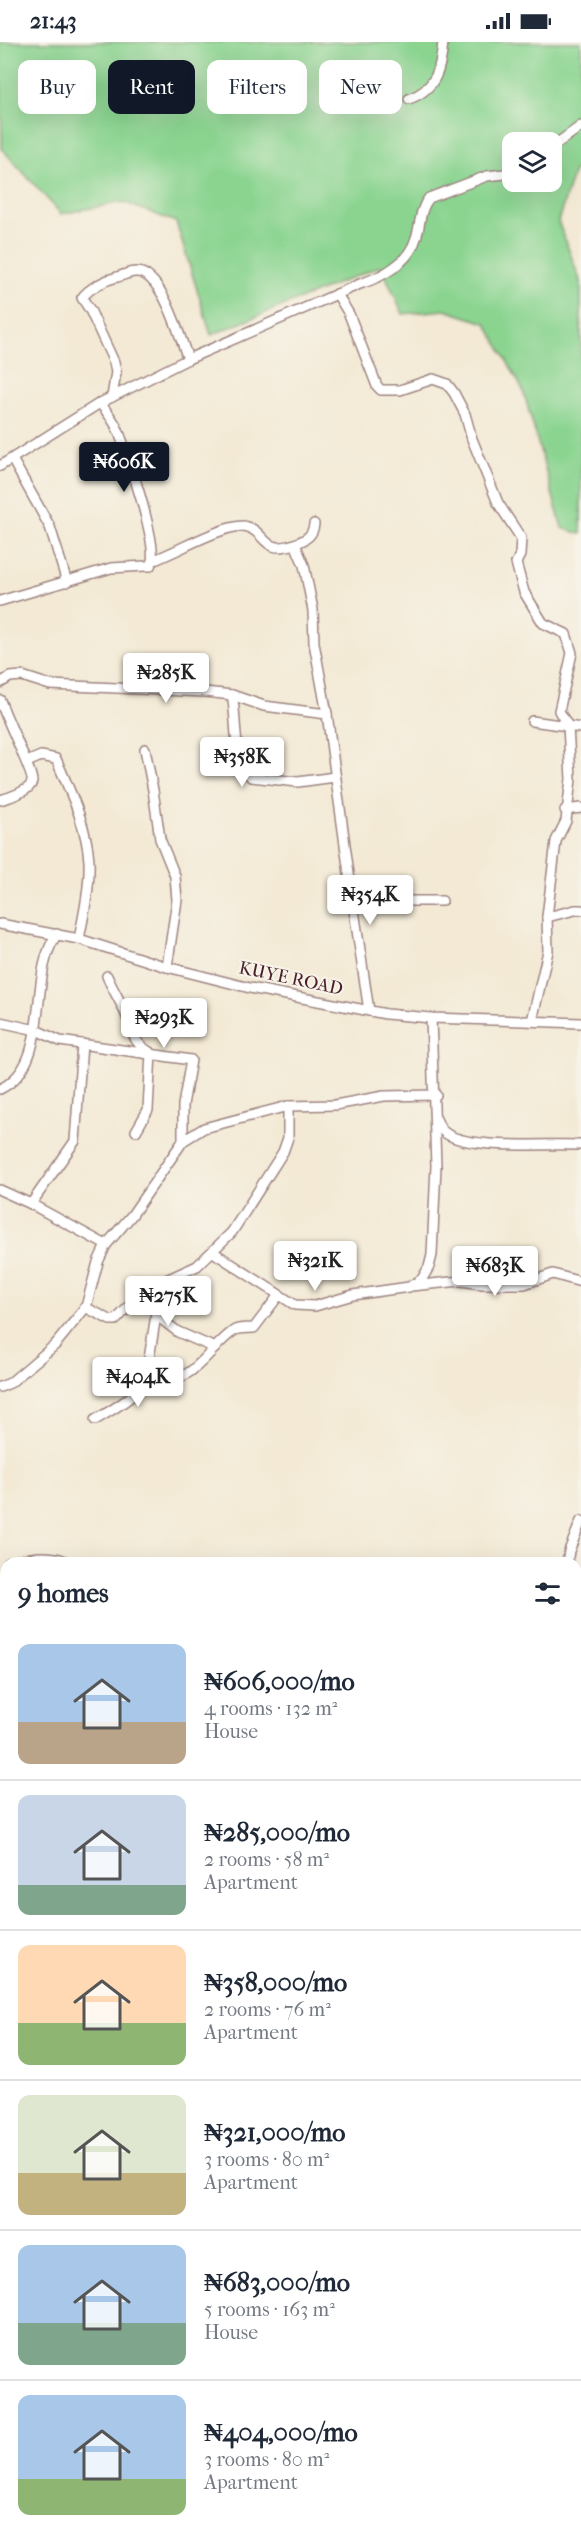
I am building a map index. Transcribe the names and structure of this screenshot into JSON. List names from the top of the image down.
{
  "streets": {
    "street": ["KUYE ROAD"]
  },
  "page": {
    "status": "21:43",
    "chip": [
      "Buy",
      "Rent",
      "Filters",
      "New"
    ],
    "price": [
      "₦606K",
      "₦285K",
      "₦358K",
      "₦354K",
      "₦293K",
      "₦321K",
      "₦683K",
      "₦275K",
      "₦404K"
    ],
    "heading": "9 homes",
    "list": [
      {
        "name": "₦606,000/mo",
        "note": "4 rooms · 132 m² · House"
      },
      {
        "name": "₦285,000/mo",
        "note": "2 rooms · 58 m² · Apartment"
      },
      {
        "name": "₦358,000/mo",
        "note": "2 rooms · 76 m² · Apartment"
      },
      {
        "name": "₦321,000/mo",
        "note": "3 rooms · 80 m² · Apartment"
      },
      {
        "name": "₦683,000/mo",
        "note": "5 rooms · 163 m² · House"
      },
      {
        "name": "₦404,000/mo",
        "note": "3 rooms · 80 m² · Apartment"
      }
    ]
  }
}
